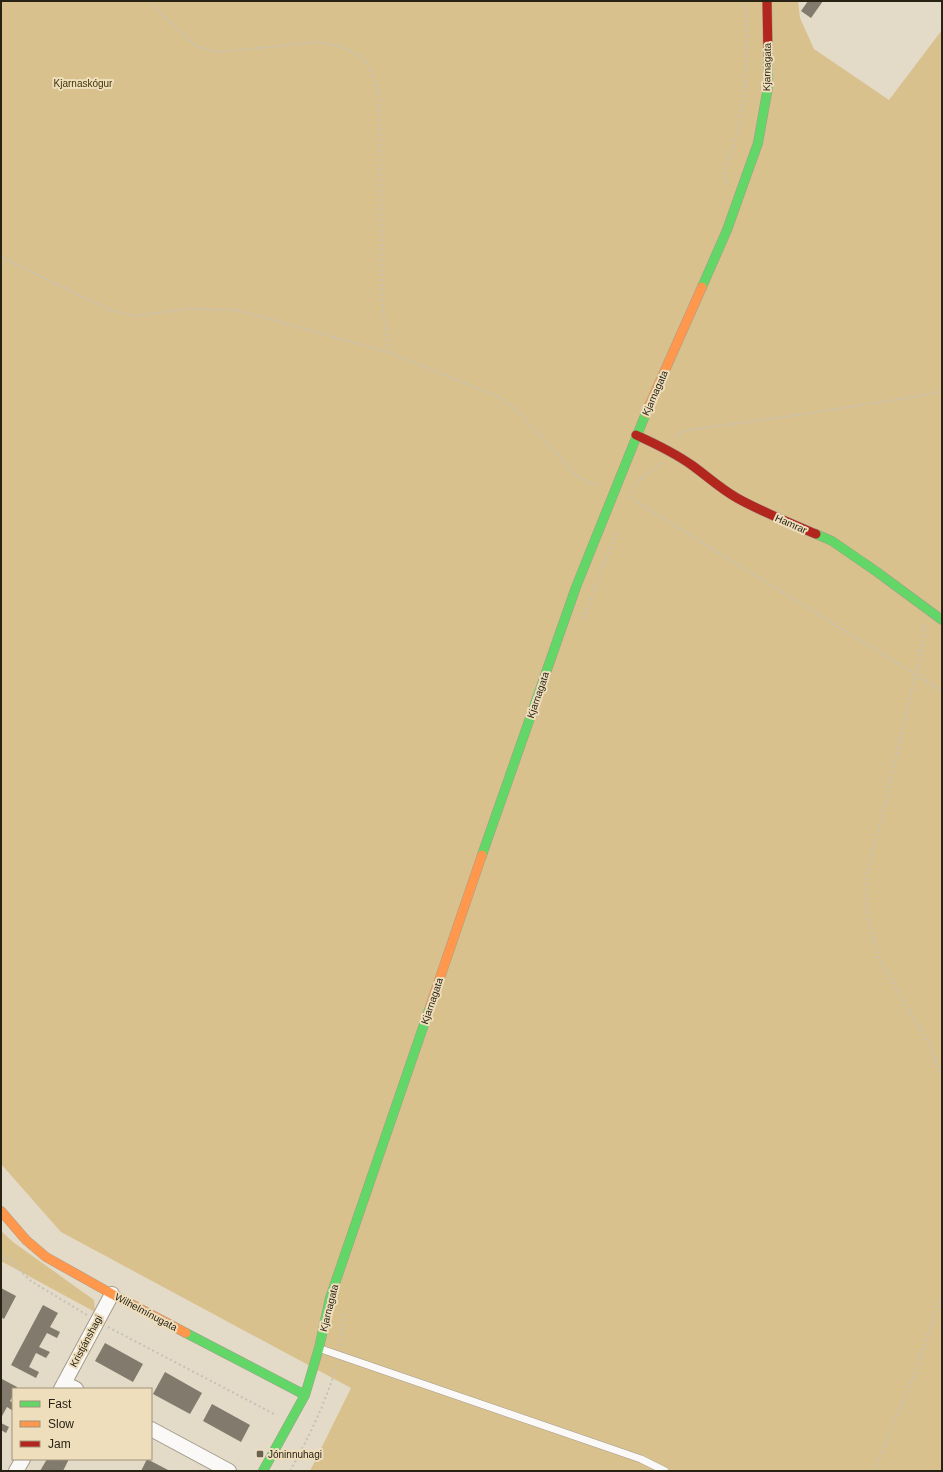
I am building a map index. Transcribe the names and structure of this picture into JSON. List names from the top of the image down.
{
  "streets": {
    "street": [
      "Kjarnagata",
      "Hamrar",
      "Wilhelmínugata",
      "Kristjánshagi"
    ]
  },
  "crossings": [
    ["Kjarnagata", "Hamrar"],
    ["Kjarnagata", "Wilhelmínugata"],
    ["Wilhelmínugata", "Kristjánshagi"]
  ],
  "parks": ["Kjarnaskógur"],
  "places": {
    "transit": ["Jóninnuhagi"]
  },
  "legend": ["Fast", "Slow", "Jam"]
}
